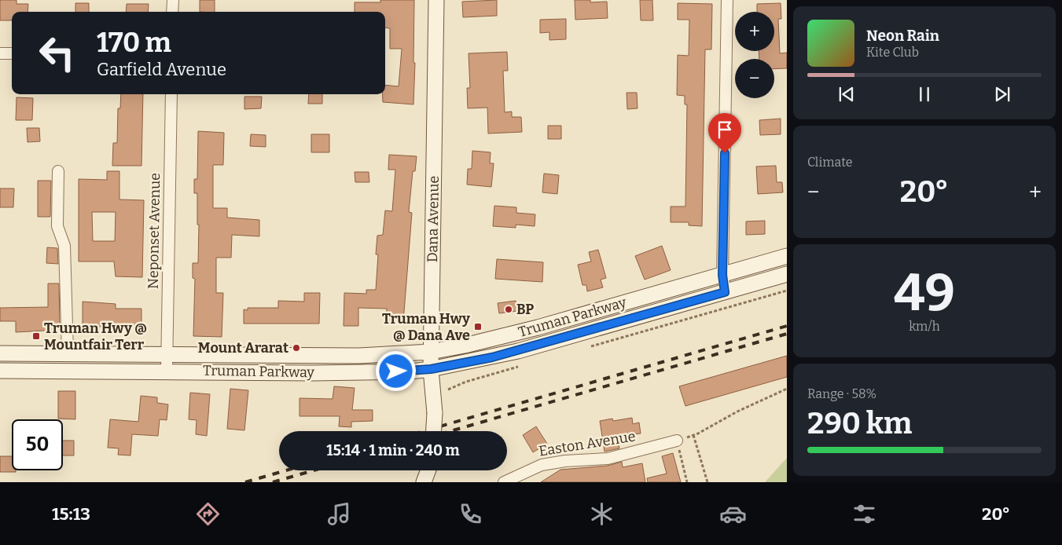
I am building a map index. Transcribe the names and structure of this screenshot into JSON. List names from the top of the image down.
{
  "streets": {
    "main road": ["Dana Avenue", "Truman Parkway"],
    "street": ["Neponset Avenue", "Easton Avenue"]
  },
  "crossings": [
    ["Dana Avenue", "Truman Parkway"],
    ["Neponset Avenue", "Truman Parkway"]
  ],
  "places": {
    "other": ["BP", "Mount Ararat"],
    "transit": ["Truman Hwy @ Dana Ave", "Truman Hwy @ Mountfair Terr"]
  },
  "page": {
    "map_buttons": ["+", "−"],
    "turn": ["170 m", "Garfield Avenue"],
    "song": ["Neon Rain", "Kite Club"],
    "tile": [
      "Climate",
      ["49", "km/h"],
      ["Range · 58%", "290 km"]
    ],
    "heat": ["−", "20°", "+"],
    "limit": "50",
    "trip": "15:14 · 1 min · 240 m",
    "tabs": ["15:13", "20°"]
  }
}
